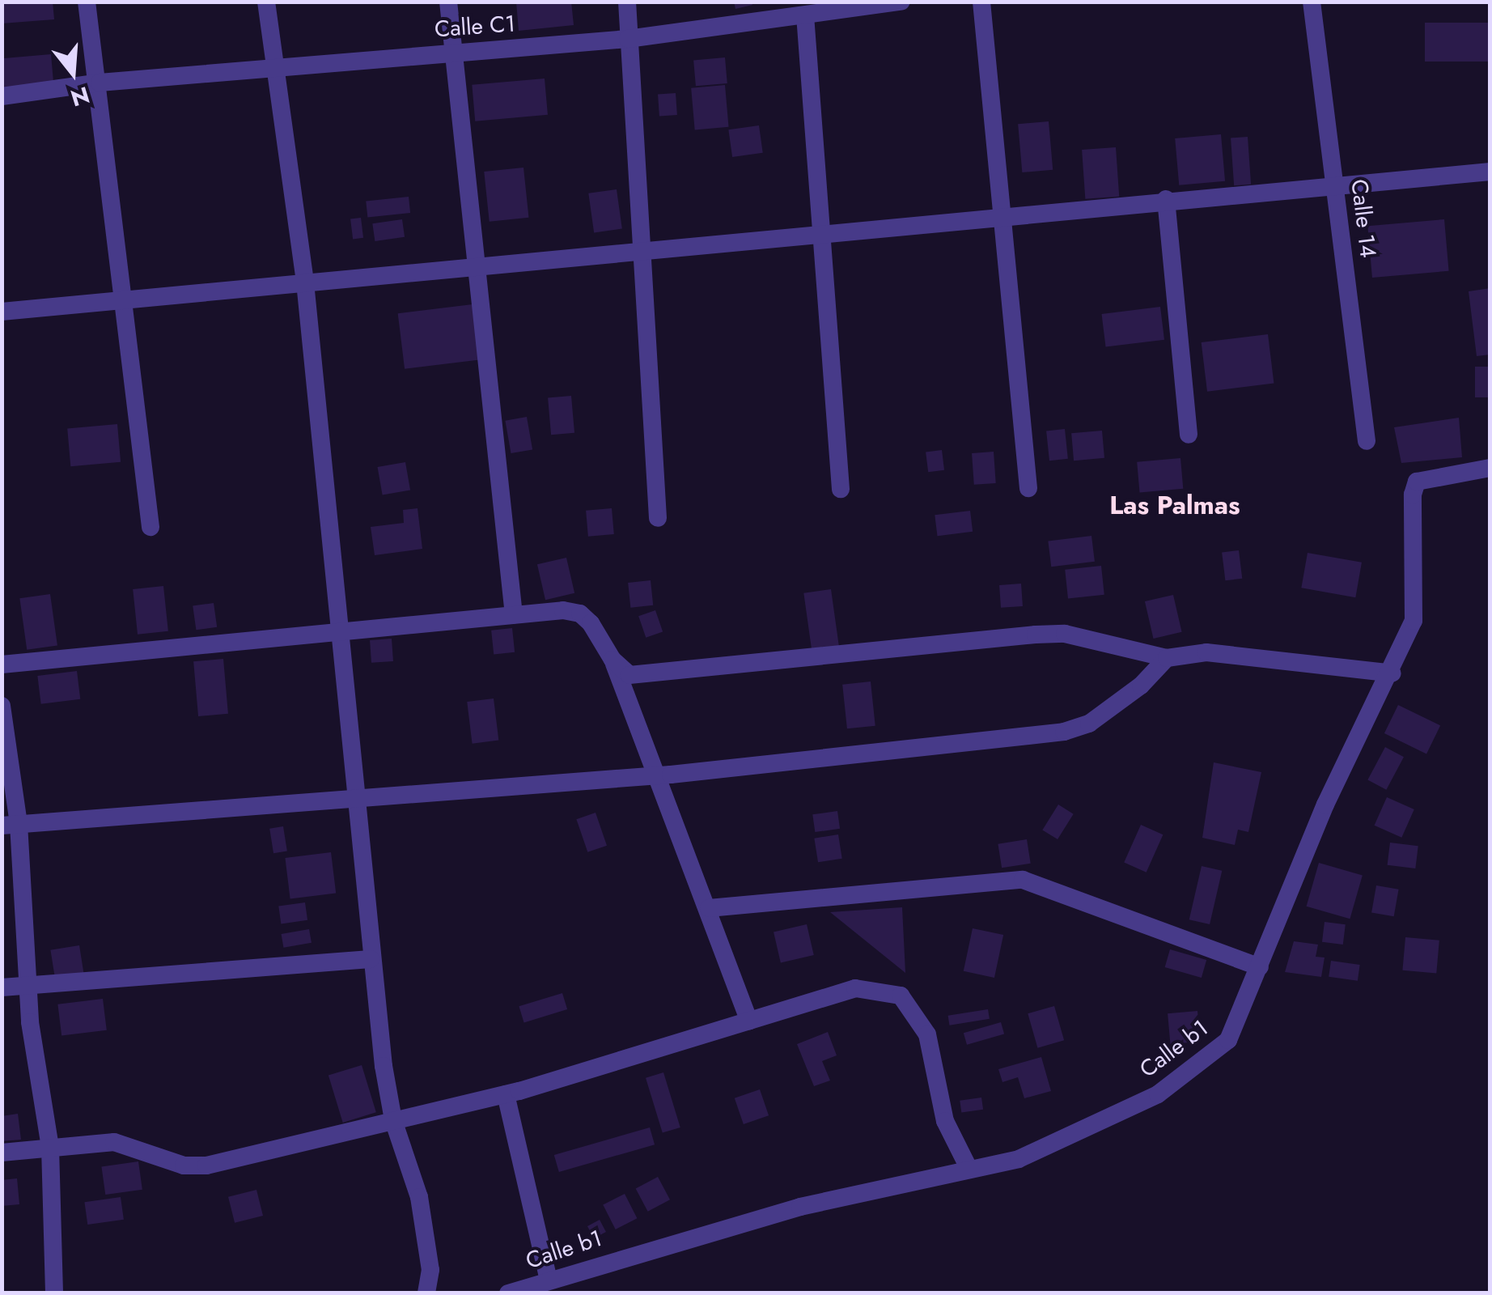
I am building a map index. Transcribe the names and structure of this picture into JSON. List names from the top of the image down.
{
  "streets": {
    "street": ["Calle C1", "Calle 14", "Calle b1"]
  },
  "districts": ["Las Palmas"],
  "north": "bottom"
}
